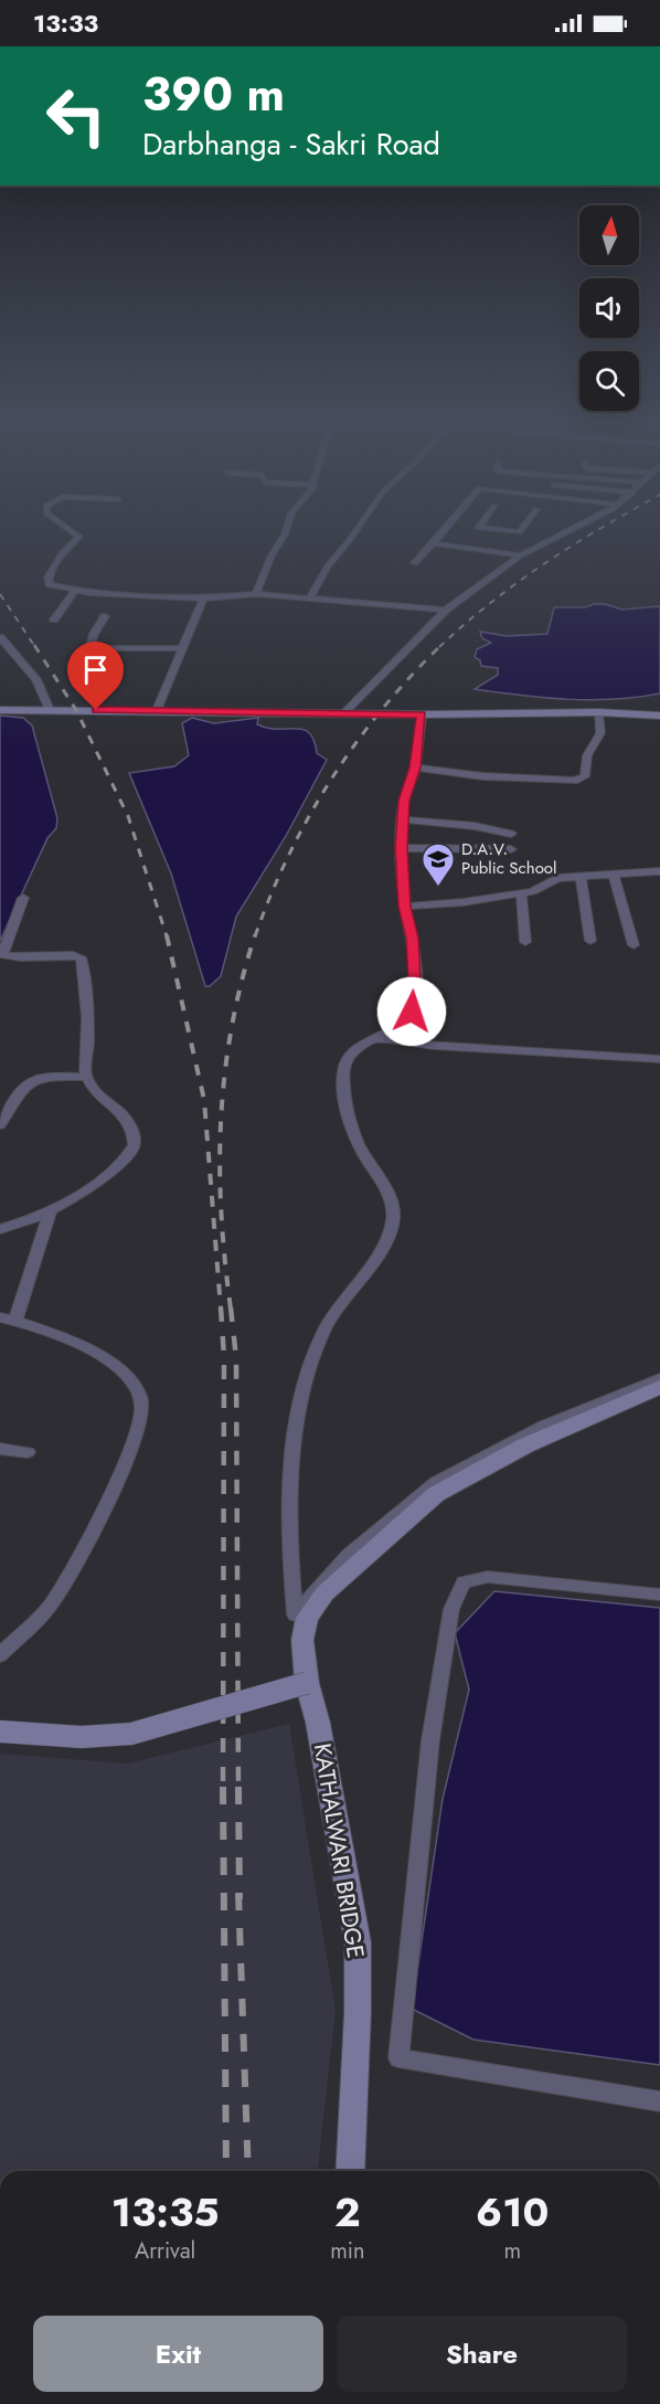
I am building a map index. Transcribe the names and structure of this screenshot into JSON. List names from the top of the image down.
{
  "streets": {
    "main road": ["KATHALWARI BRIDGE"]
  },
  "places": {
    "school or university": ["D.A.V. Public School"]
  },
  "north": "top",
  "page": {
    "status": "13:33",
    "turn": ["390 m", "Darbhanga - Sakri Road"],
    "eta": [
      "13:35",
      "Arrival",
      "2",
      "min",
      "610",
      "m"
    ],
    "buttons": ["Exit", "Share"]
  }
}
